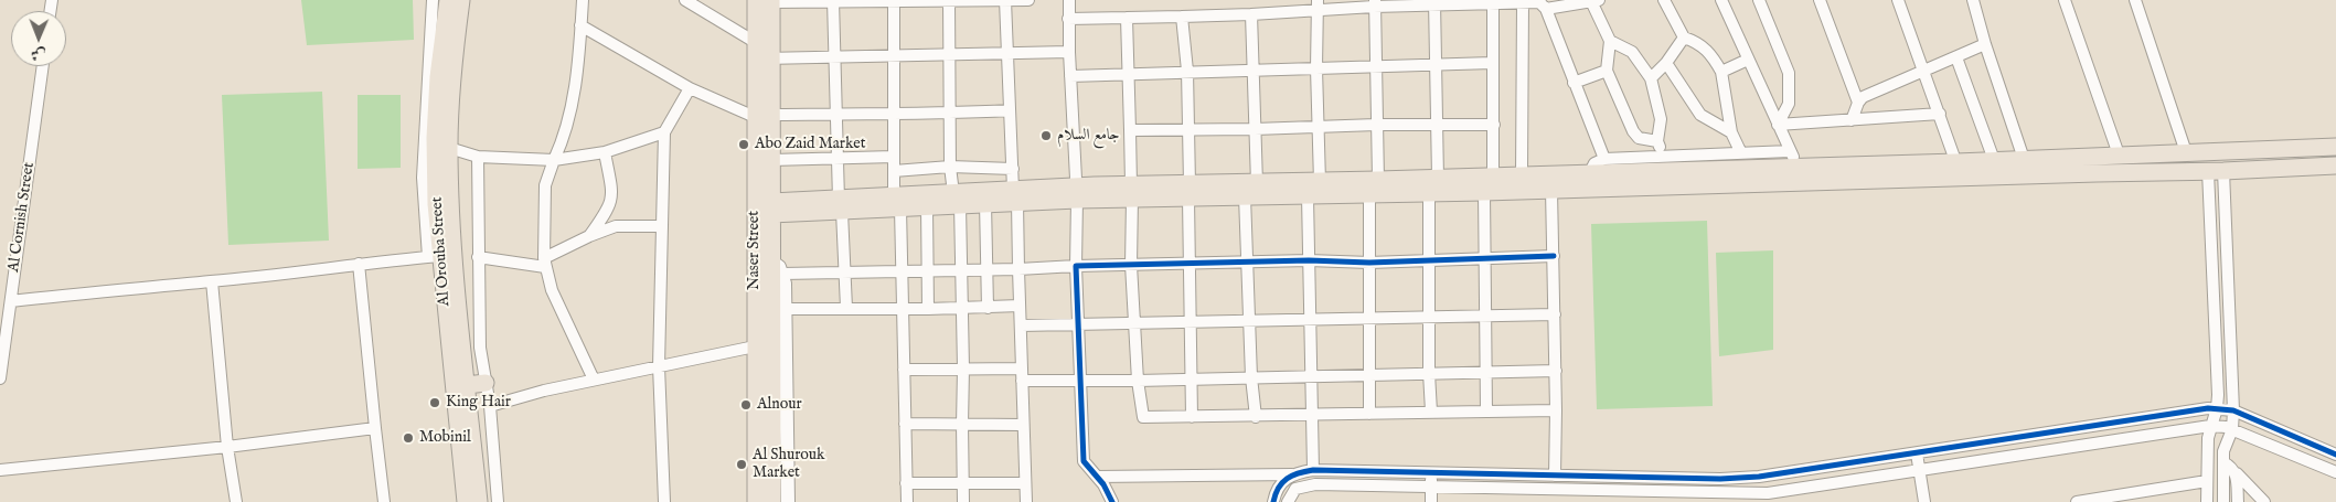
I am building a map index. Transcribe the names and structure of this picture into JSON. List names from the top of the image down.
{
  "streets": {
    "main road": ["Naser Street", "Al Orouba Street"],
    "street": ["Al Cornish Street"]
  },
  "places": [
    "جامع السلام",
    "Abo Zaid Market",
    "King Hair",
    "Alnour",
    "Mobinil",
    "Al Shurouk Market"
  ],
  "north": "bottom"
}
